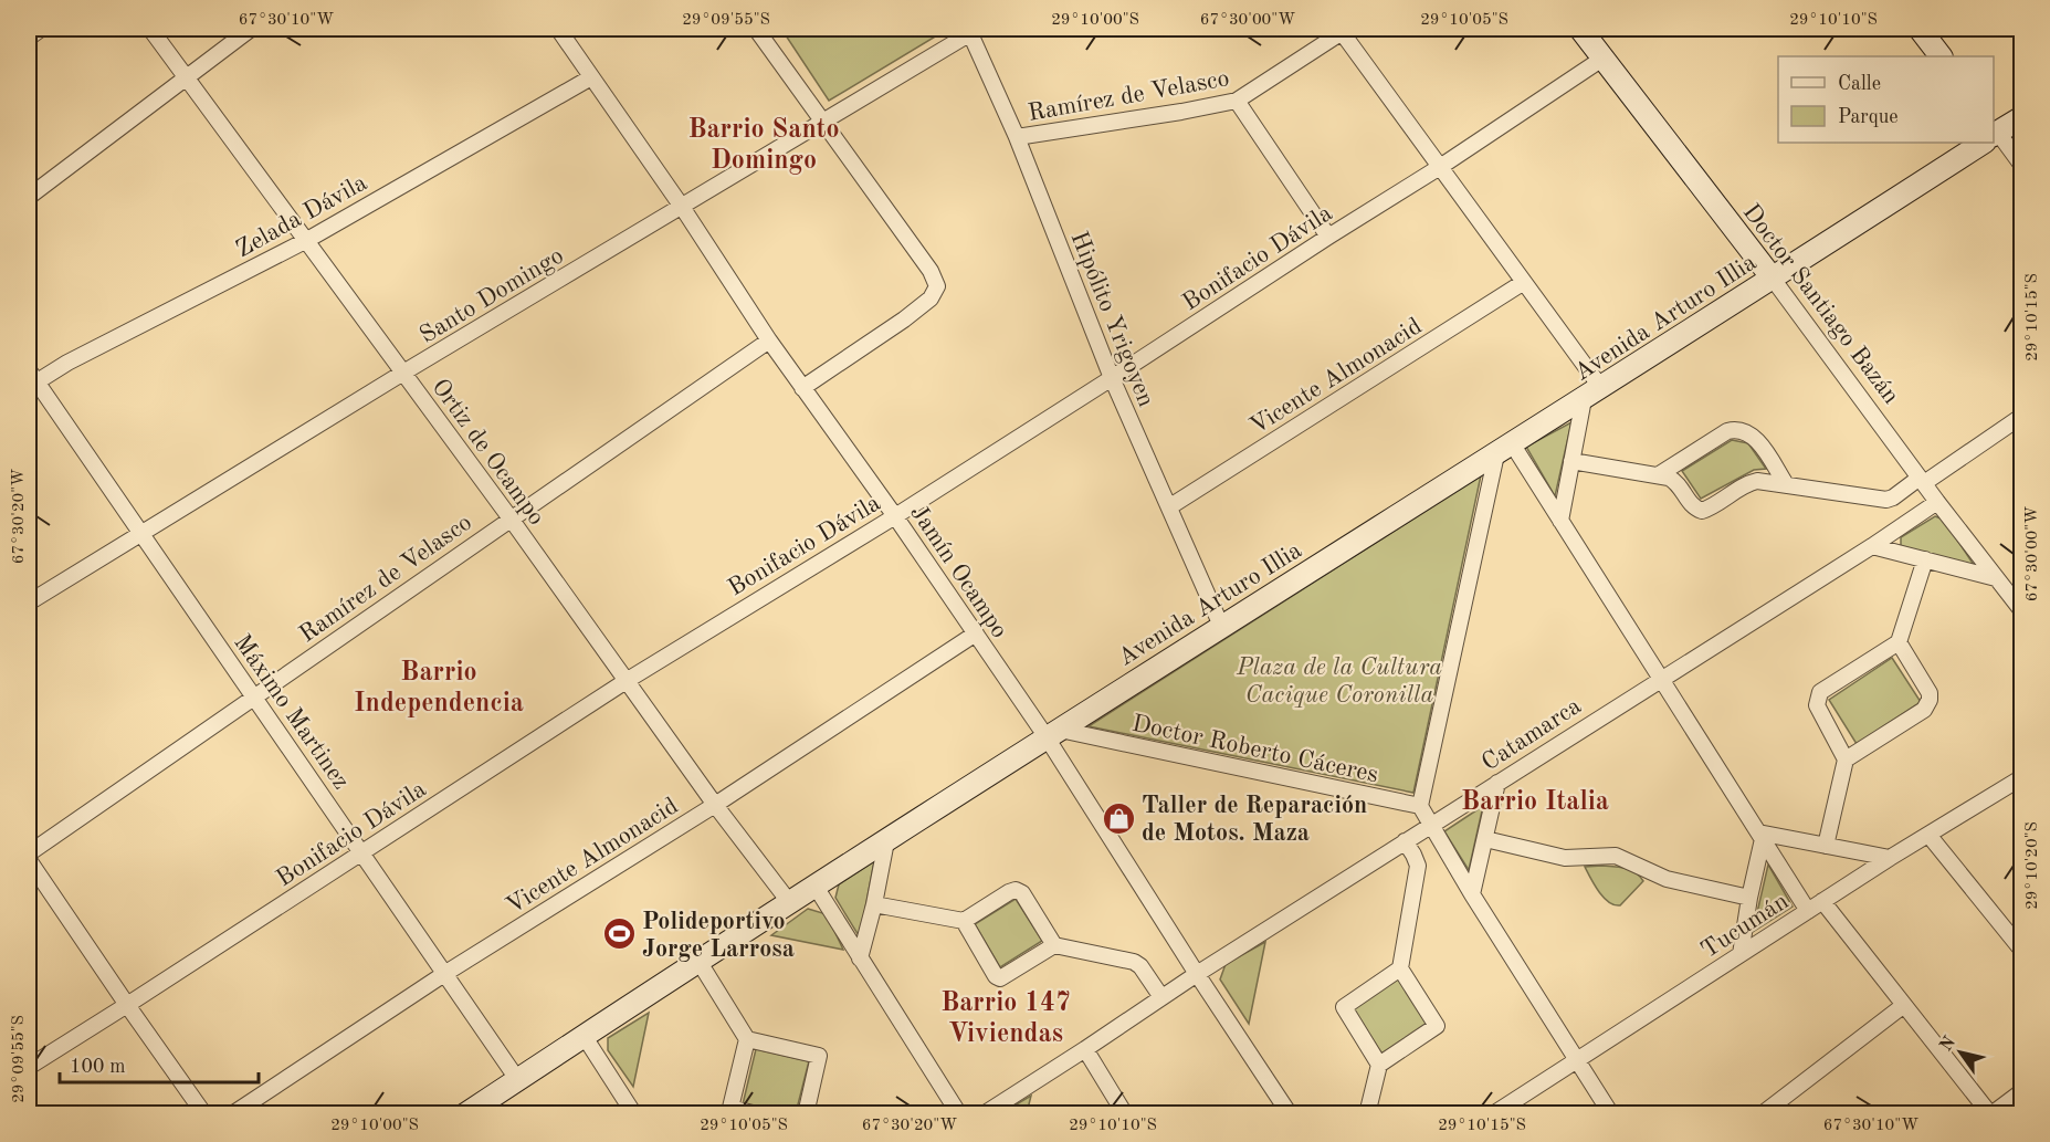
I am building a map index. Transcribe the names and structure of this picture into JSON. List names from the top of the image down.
{
  "streets": {
    "main road": ["Doctor Santiago Bazán", "Avenida Arturo Illia"],
    "street": [
      "Ramírez de Velasco",
      "Zelada Dávila",
      "Bonifacio Dávila",
      "Santo Domingo",
      "Hipólito Yrigoyen",
      "Vicente Almonacid",
      "Ortiz de Ocampo",
      "Jamín Ocampo",
      "Máximo Martinez",
      "Catamarca",
      "Doctor Roberto Cáceres",
      "Tucumán"
    ]
  },
  "crossings": [
    ["Ramírez de Velasco", "Hipólito Yrigoyen"],
    ["Ramírez de Velasco", "Ortiz de Ocampo"],
    ["Ramírez de Velasco", "Jamín Ocampo"],
    ["Ramírez de Velasco", "Máximo Martinez"],
    ["Zelada Dávila", "Ortiz de Ocampo"],
    ["Zelada Dávila", "Jamín Ocampo"],
    ["Zelada Dávila", "Máximo Martinez"],
    ["Bonifacio Dávila", "Doctor Santiago Bazán"],
    ["Bonifacio Dávila", "Hipólito Yrigoyen"],
    ["Bonifacio Dávila", "Ortiz de Ocampo"],
    ["Bonifacio Dávila", "Jamín Ocampo"],
    ["Bonifacio Dávila", "Máximo Martinez"],
    ["Santo Domingo", "Hipólito Yrigoyen"],
    ["Santo Domingo", "Ortiz de Ocampo"],
    ["Santo Domingo", "Jamín Ocampo"],
    ["Santo Domingo", "Máximo Martinez"],
    ["Doctor Santiago Bazán", "Avenida Arturo Illia"],
    ["Doctor Santiago Bazán", "Catamarca"],
    ["Avenida Arturo Illia", "Hipólito Yrigoyen"],
    ["Avenida Arturo Illia", "Ortiz de Ocampo"],
    ["Avenida Arturo Illia", "Jamín Ocampo"],
    ["Avenida Arturo Illia", "Máximo Martinez"],
    ["Avenida Arturo Illia", "Doctor Roberto Cáceres"],
    ["Hipólito Yrigoyen", "Vicente Almonacid"],
    ["Vicente Almonacid", "Ortiz de Ocampo"],
    ["Vicente Almonacid", "Jamín Ocampo"],
    ["Vicente Almonacid", "Máximo Martinez"],
    ["Jamín Ocampo", "Catamarca"],
    ["Jamín Ocampo", "Doctor Roberto Cáceres"]
  ],
  "districts": [
    "Barrio Santo Domingo",
    "Barrio Independencia",
    "Barrio Italia",
    "Barrio 147 Viviendas"
  ],
  "parks": ["Plaza de la Cultura Cacique Coronilla"],
  "places": {
    "shop": ["Taller de Reparación de Motos. Maza"],
    "sports": ["Polideportivo Jorge Larrosa"]
  },
  "legend": ["Calle", "Parque"],
  "scale_bar": "100 m",
  "north": "top left",
  "coordinates": [
    "67°30'10\"W",
    "29°09'55\"S",
    "29°10'00\"S",
    "67°30'00\"W",
    "29°10'05\"S",
    "29°10'10\"S",
    "29°10'15\"S",
    "67°30'20\"W",
    "29°10'20\"S"
  ]
}
